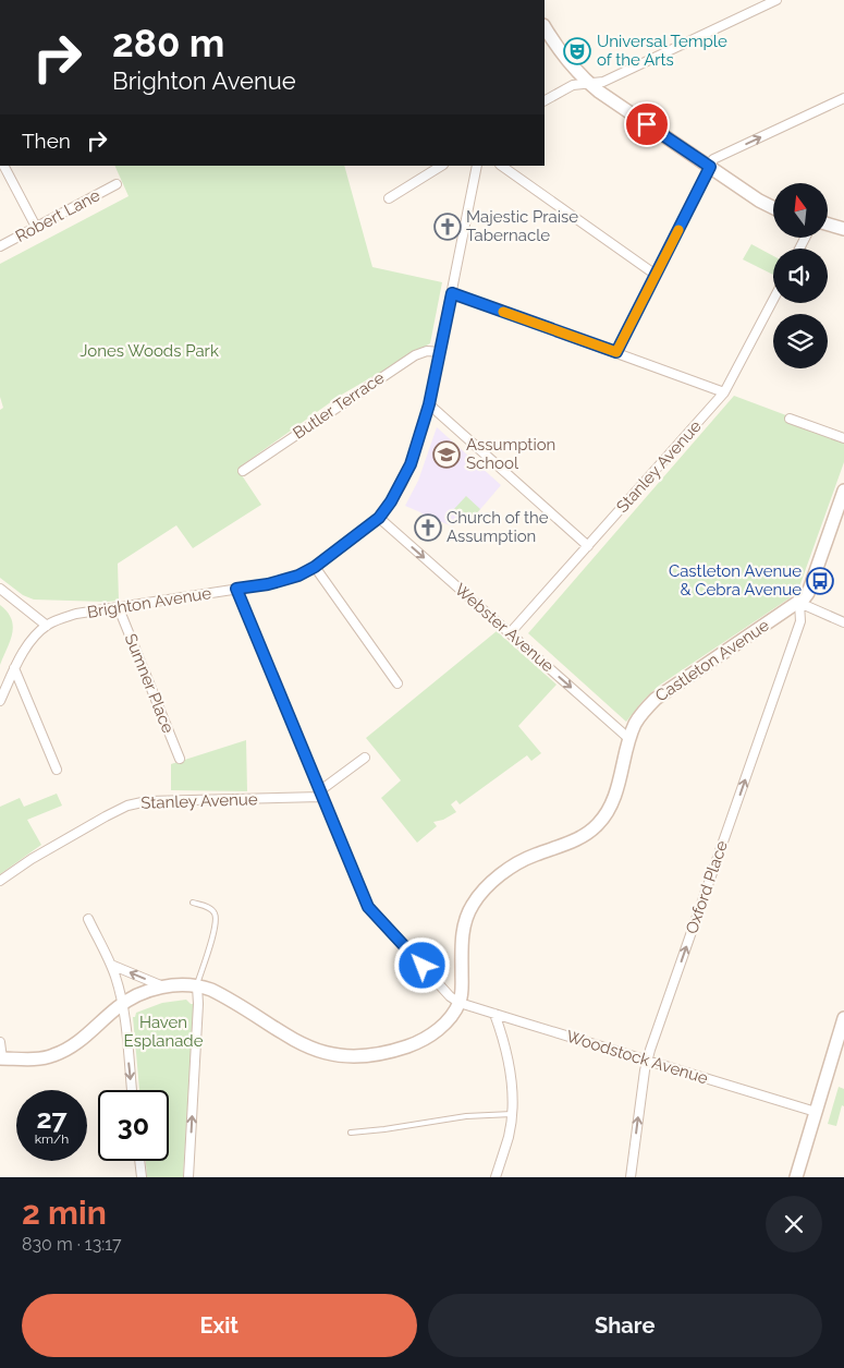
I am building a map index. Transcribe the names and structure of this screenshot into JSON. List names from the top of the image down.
{
  "streets": {
    "street": [
      "Robert Lane",
      "Butler Terrace",
      "Stanley Avenue",
      "Brighton Avenue",
      "Webster Avenue",
      "Castleton Avenue",
      "Sumner Place",
      "Oxford Place",
      "Woodstock Avenue"
    ]
  },
  "crossings": [
    ["Butler Terrace", "Brighton Avenue"],
    ["Stanley Avenue", "Webster Avenue"],
    ["Brighton Avenue", "Webster Avenue"],
    ["Brighton Avenue", "Sumner Place"],
    ["Webster Avenue", "Castleton Avenue"],
    ["Castleton Avenue", "Oxford Place"],
    ["Castleton Avenue", "Woodstock Avenue"],
    ["Oxford Place", "Woodstock Avenue"]
  ],
  "one_way": ["Webster Avenue", "Oxford Place"],
  "parks": ["Jones Woods Park", "Haven Esplanade"],
  "places": {
    "theatre": ["Universal Temple of the Arts"],
    "church": ["Majestic Praise Tabernacle", "Church of the Assumption"],
    "school or university": ["Assumption School"],
    "bus stop": ["Castleton Avenue & Cebra Avenue"]
  },
  "north": "top",
  "page": {
    "turn": ["280 m", "Brighton Avenue"],
    "then": "Then",
    "speed": "27 km/h",
    "limit": "30",
    "heading": ["2 min", "830 m · 13:17"],
    "buttons": ["Exit", "Share"]
  }
}
